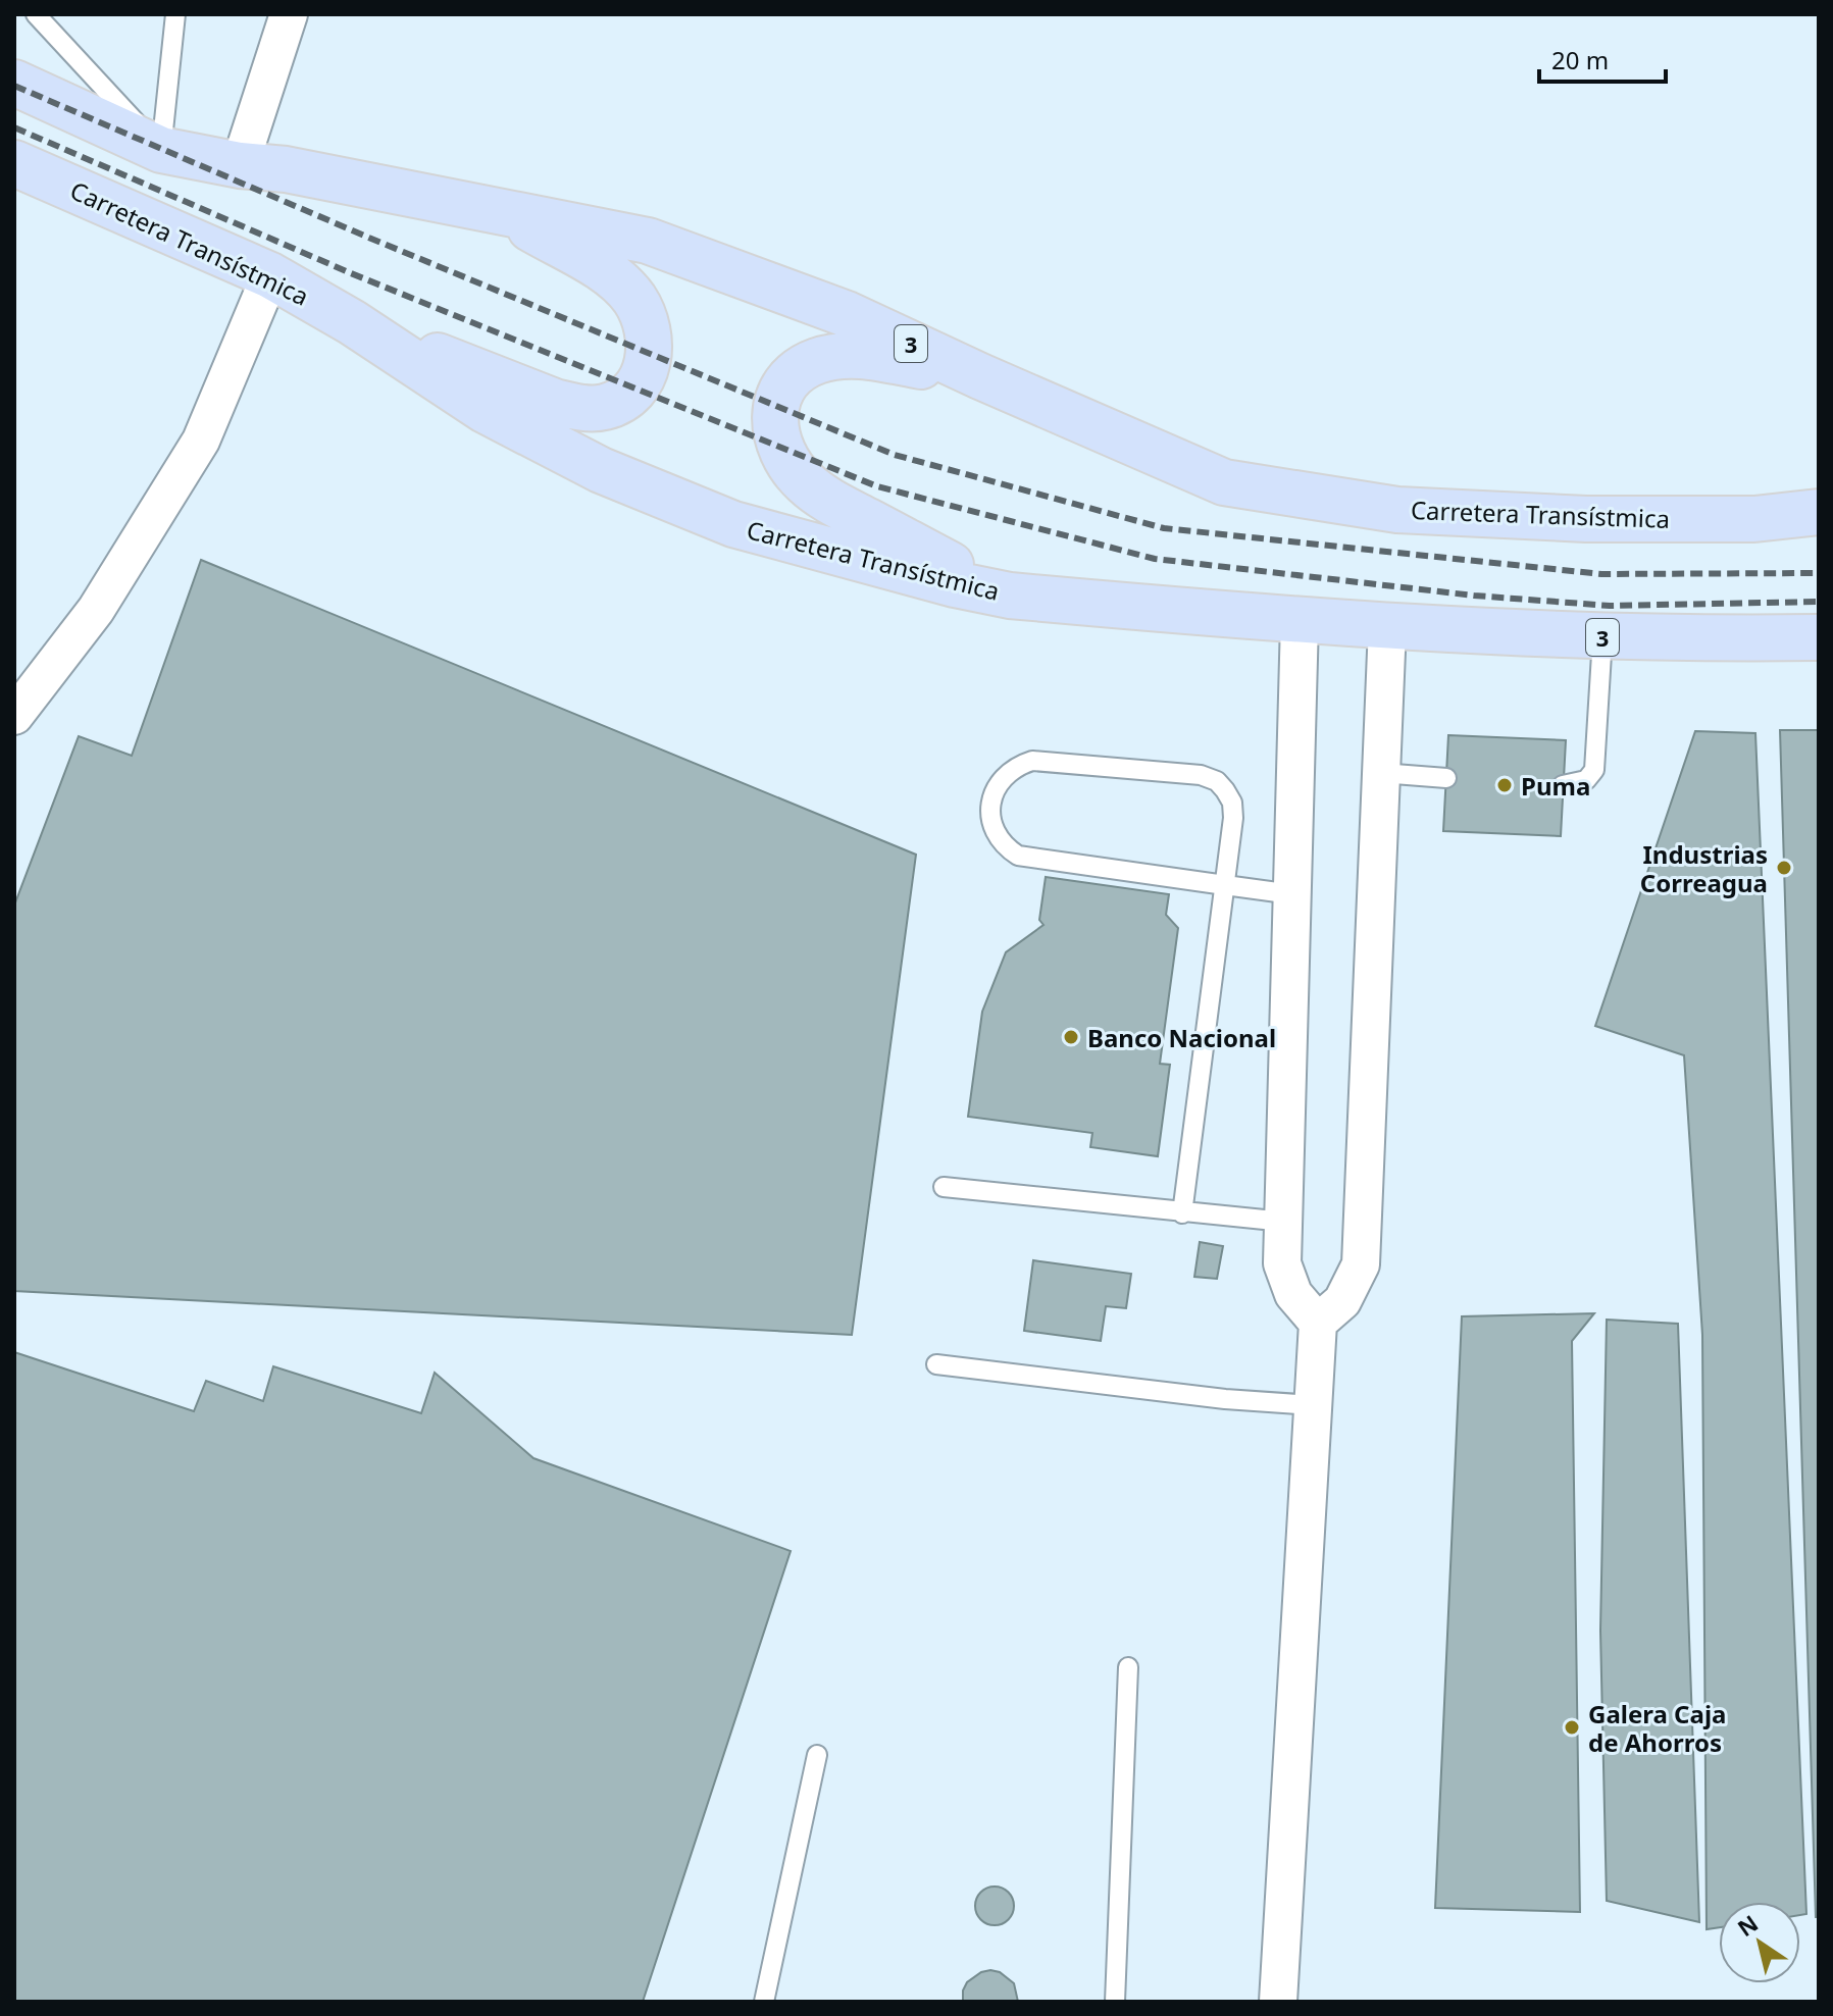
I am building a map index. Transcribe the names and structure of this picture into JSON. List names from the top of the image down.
{
  "streets": {
    "main road": ["Carretera Transístmica", "3"]
  },
  "places": [
    "Puma",
    "Industrias Correagua",
    "Banco Nacional",
    "Galera Caja de Ahorros"
  ],
  "scale_bar": "20 m",
  "north": "top left"
}
